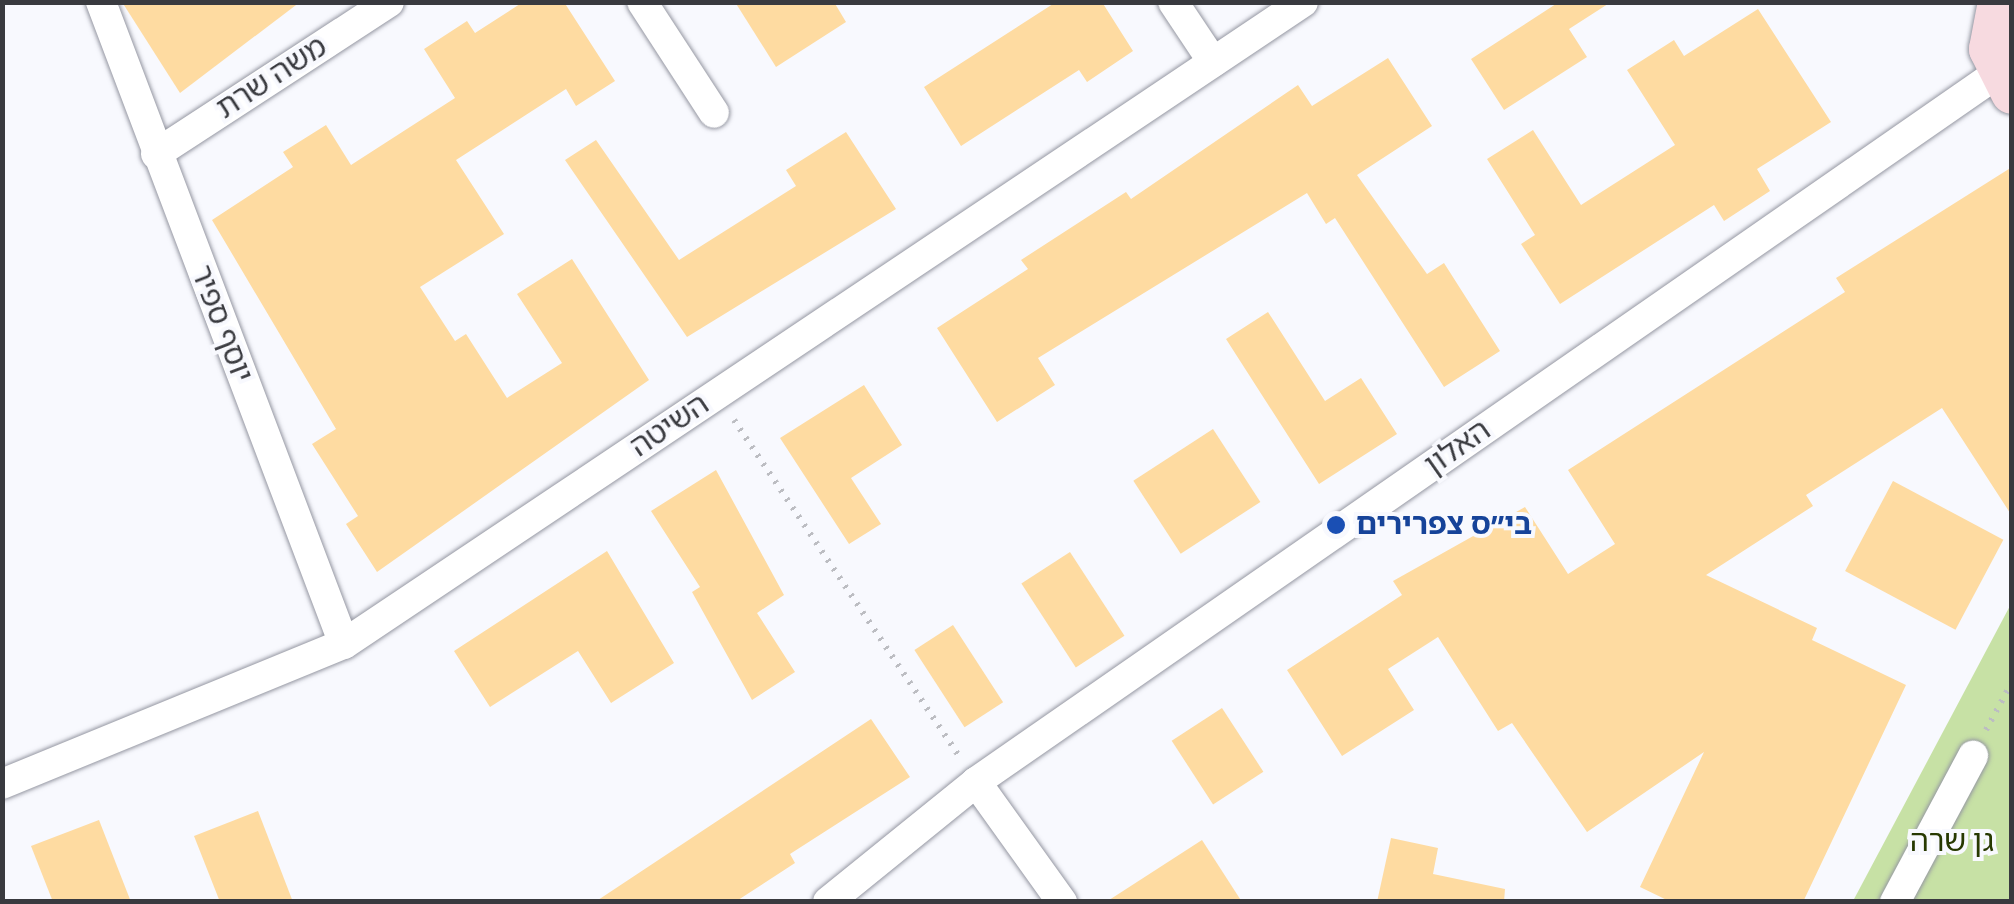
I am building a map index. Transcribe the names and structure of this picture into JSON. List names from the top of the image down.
{
  "streets": {
    "street": [
      "משה שרת",
      "יוסף ספיר",
      "השיטה",
      "האלון"
    ]
  },
  "crossings": [
    ["משה שרת", "יוסף ספיר"],
    ["יוסף ספיר", "השיטה"]
  ],
  "parks": ["גן שרה"],
  "places": ["בי״ס צפרירים"]
}
